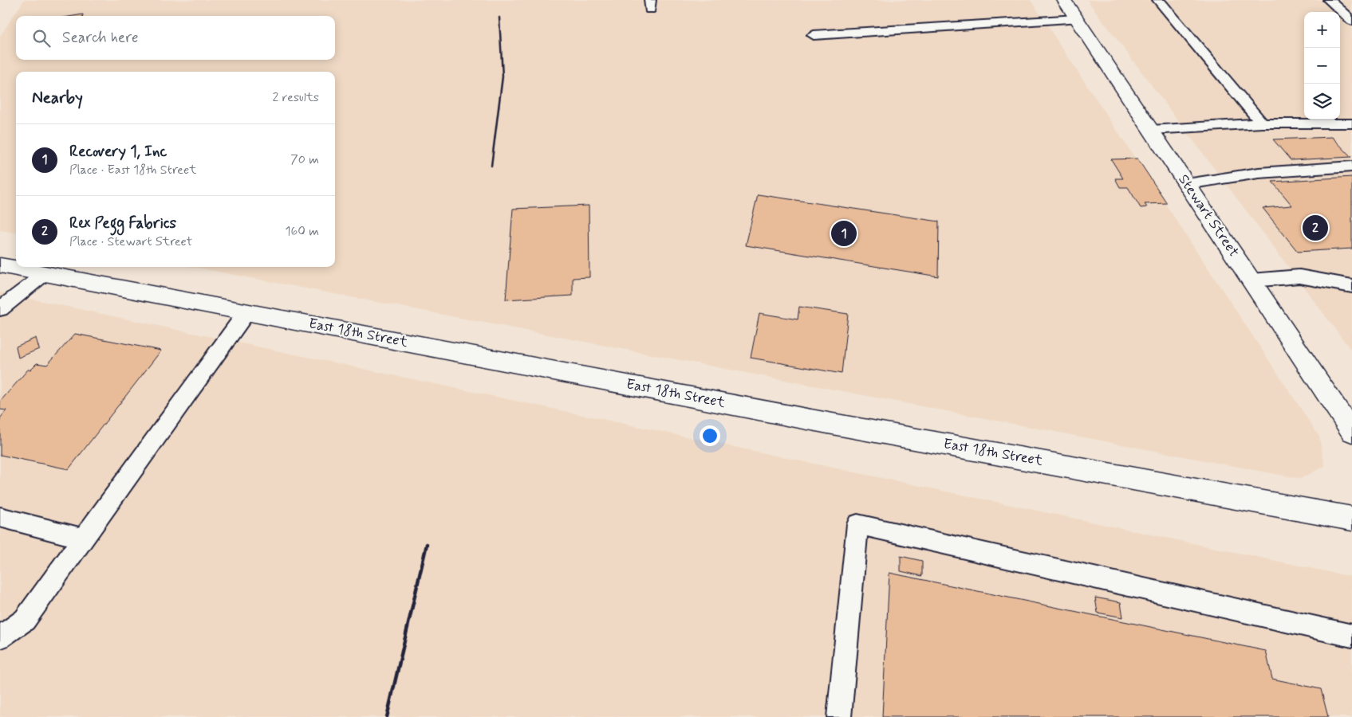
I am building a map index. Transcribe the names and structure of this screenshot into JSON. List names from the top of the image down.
{
  "streets": {
    "street": ["Stewart Street", "East 18th Street"]
  },
  "page": {
    "map_buttons": ["+", "−"],
    "search": "Search here",
    "heading": ["Nearby", "2 results"],
    "list": [
      {
        "mark": "1",
        "name": "Recovery 1, Inc",
        "note": "Place · East 18th Street",
        "value": "70 m"
      },
      {
        "mark": "2",
        "name": "Rex Pegg Fabrics",
        "note": "Place · Stewart Street",
        "value": "160 m"
      }
    ],
    "pins": ["2", "1"]
  }
}
